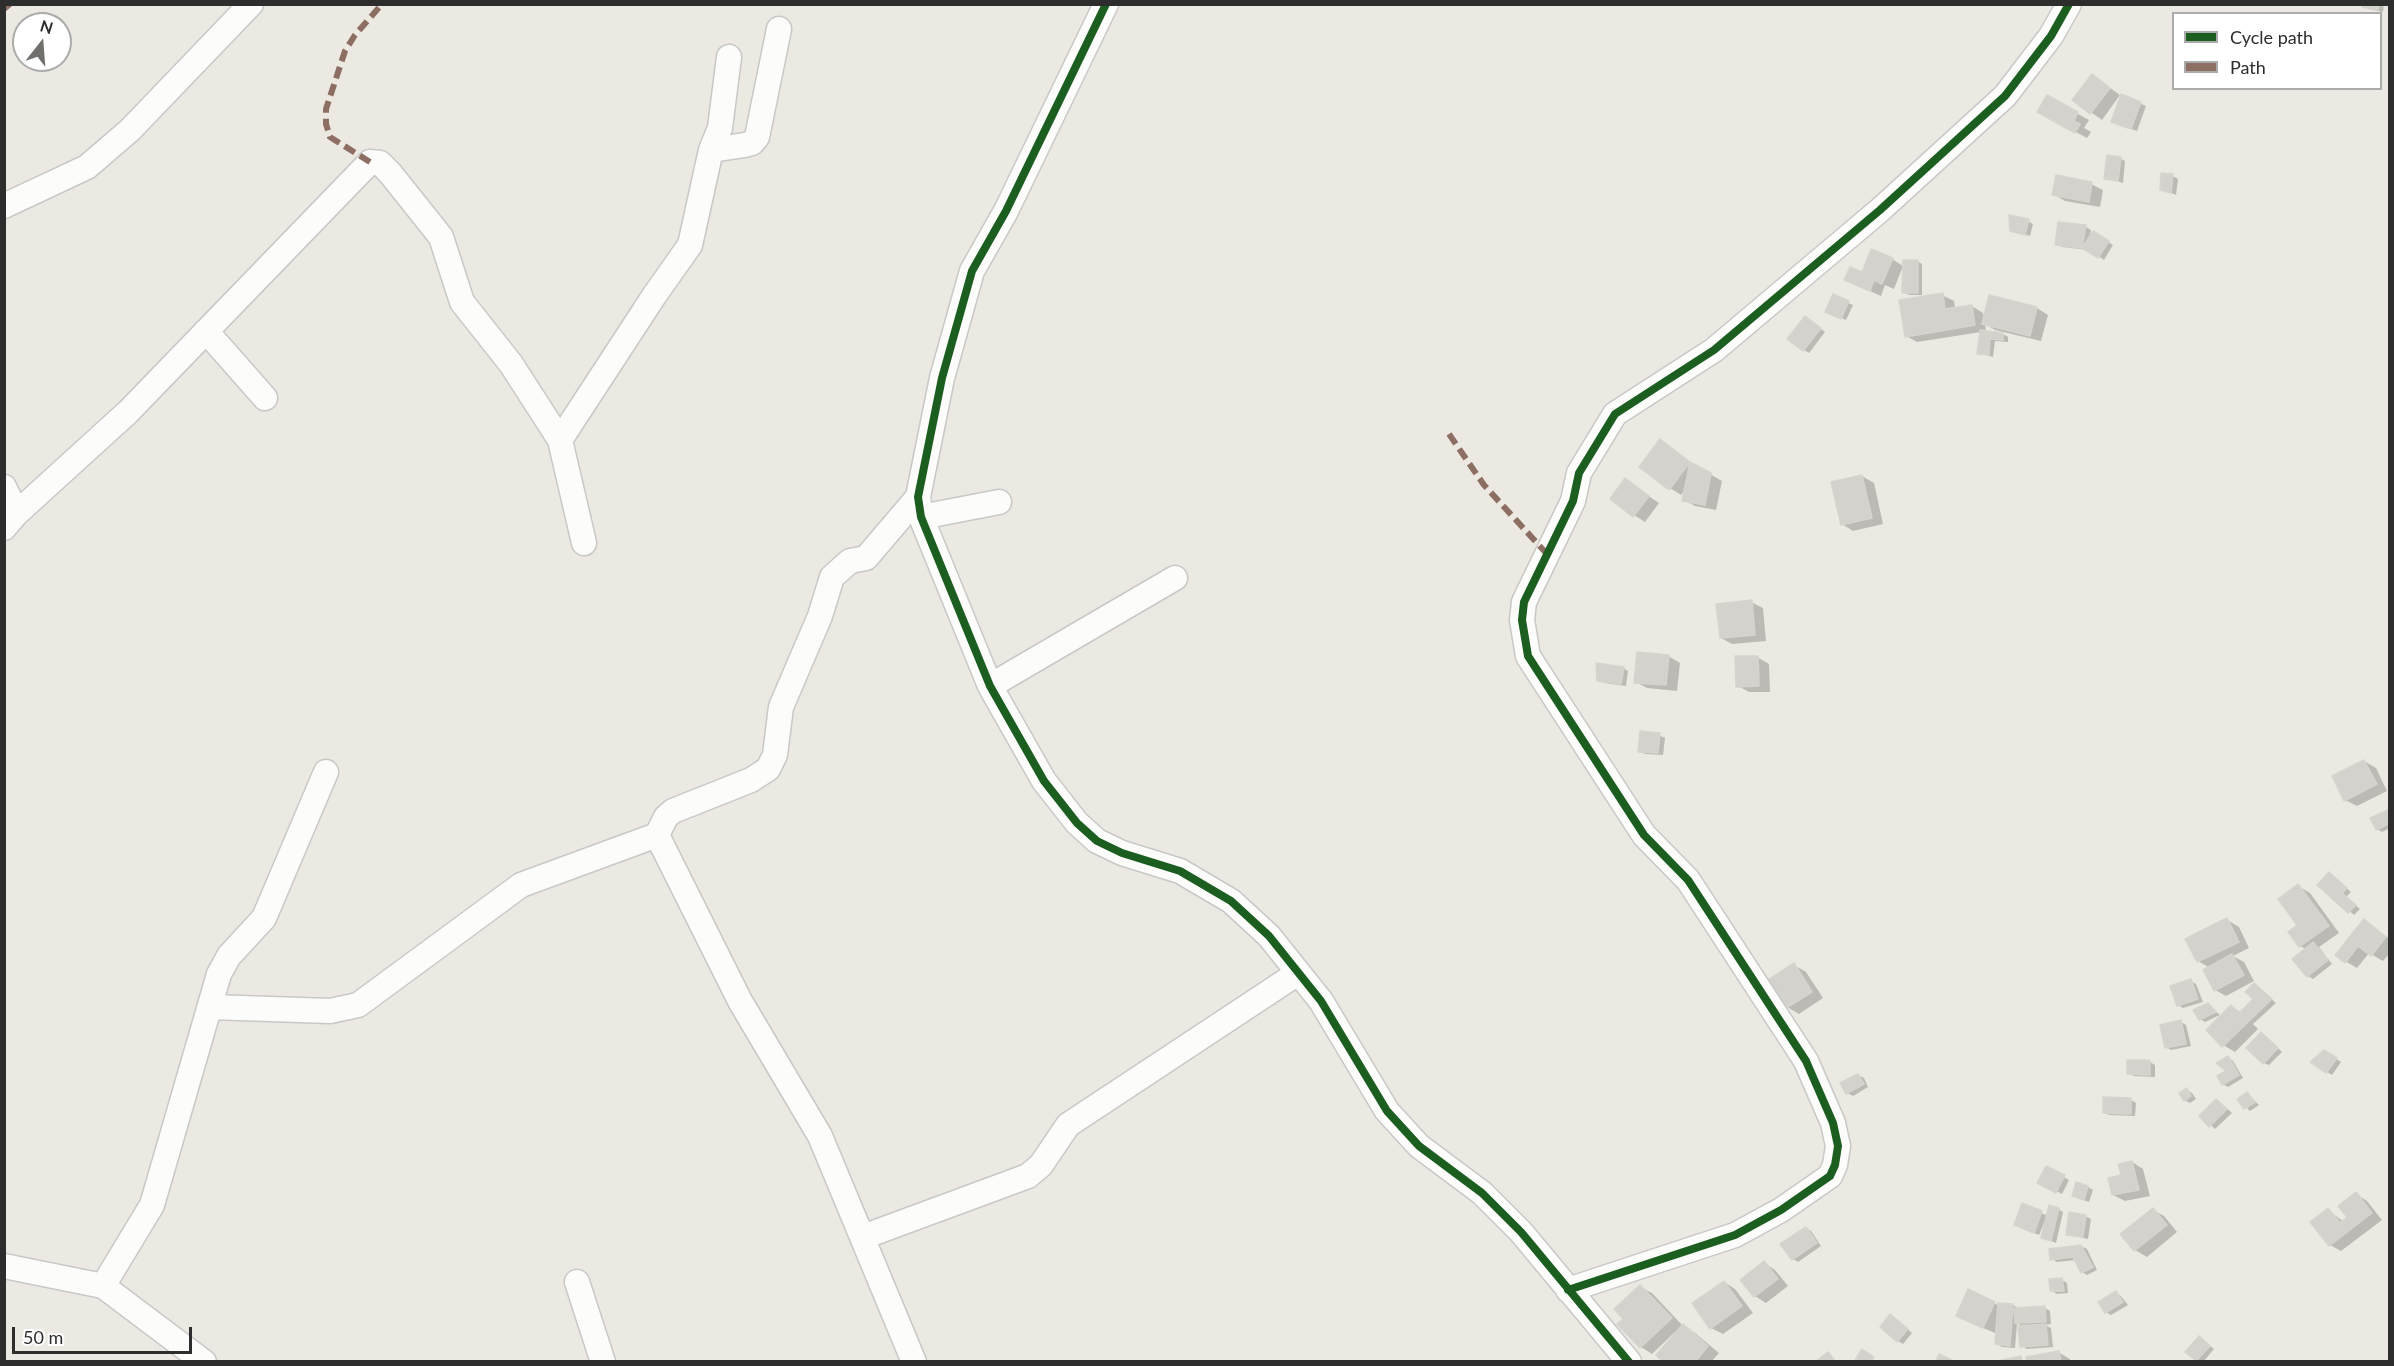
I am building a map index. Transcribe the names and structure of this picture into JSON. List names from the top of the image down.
{
  "legend": ["Cycle path", "Path"],
  "scale_bar": "50 m",
  "north": "top"
}
